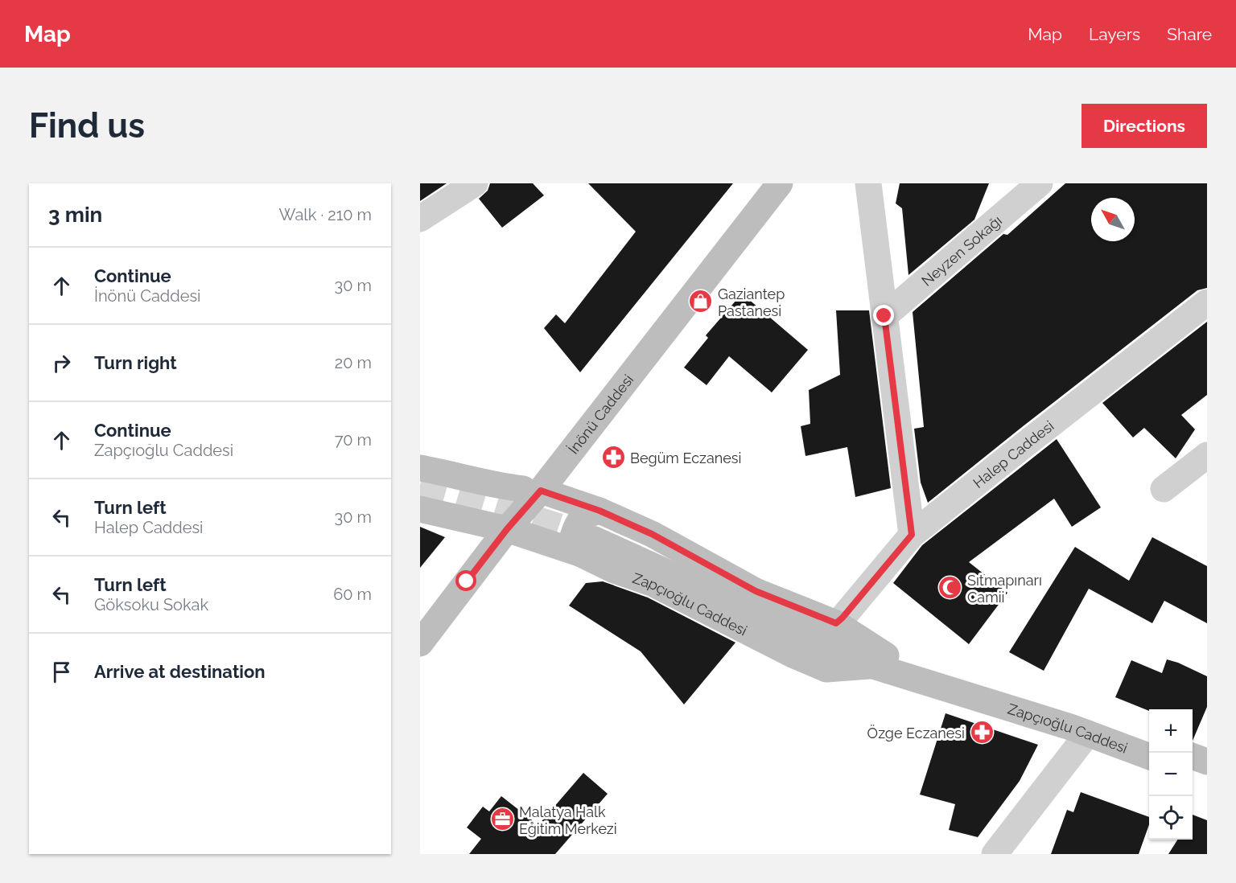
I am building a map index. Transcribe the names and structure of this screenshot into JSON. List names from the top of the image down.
{
  "streets": {
    "main road": ["İnönü Caddesi", "Zapçıoğlu Caddesi"],
    "street": ["Neyzen Sokağı", "Halep Caddesi"]
  },
  "crossings": [
    ["İnönü Caddesi", "Zapçıoğlu Caddesi"],
    ["Halep Caddesi", "Zapçıoğlu Caddesi"]
  ],
  "places": {
    "shop": ["Gaziantep Pastanesi"],
    "pharmacy": ["Begüm Eczanesi", "Özge Eczanesi"],
    "mosque": ["Sıtmapınarı Camii"],
    "office": ["Malatya Halk Eğitim Merkezi"]
  },
  "north": "top left",
  "page": {
    "header": "Map",
    "nav": ["Map", "Layers", "Share"],
    "buttons": "Directions",
    "title": "Find us",
    "heading": ["3 min", "Walk · 210 m"],
    "list": [
      ["Continue", "İnönü Caddesi", "30 m"],
      ["Turn right", "20 m"],
      ["Continue", "Zapçıoğlu Caddesi", "70 m"],
      ["Turn left", "Halep Caddesi", "30 m"],
      ["Turn left", "Göksoku Sokak", "60 m"],
      "Arrive at destination"
    ],
    "map_buttons": ["+", "−"]
  }
}
